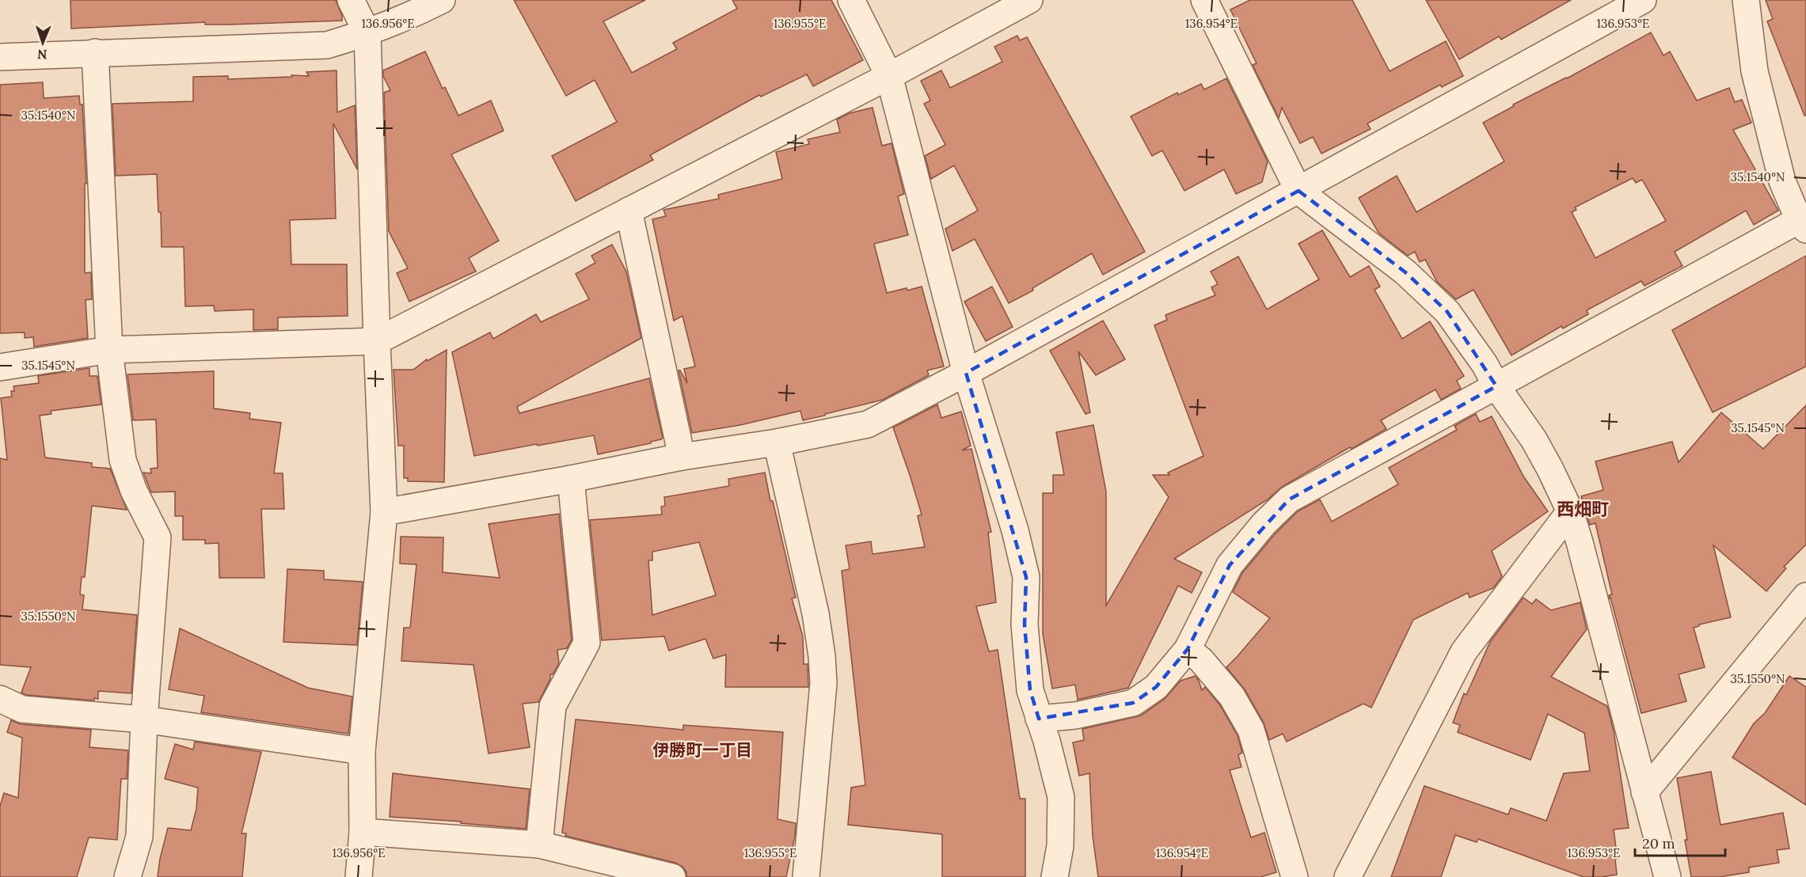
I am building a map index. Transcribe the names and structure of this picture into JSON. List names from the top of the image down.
{
  "districts": ["西畑町", "伊勝町一丁目"],
  "scale_bar": "20 m",
  "north": "bottom",
  "coordinates": [
    "136.956°E",
    "136.955°E",
    "136.954°E",
    "136.953°E",
    "35.1540°N",
    "35.1545°N",
    "35.1550°N"
  ]
}
